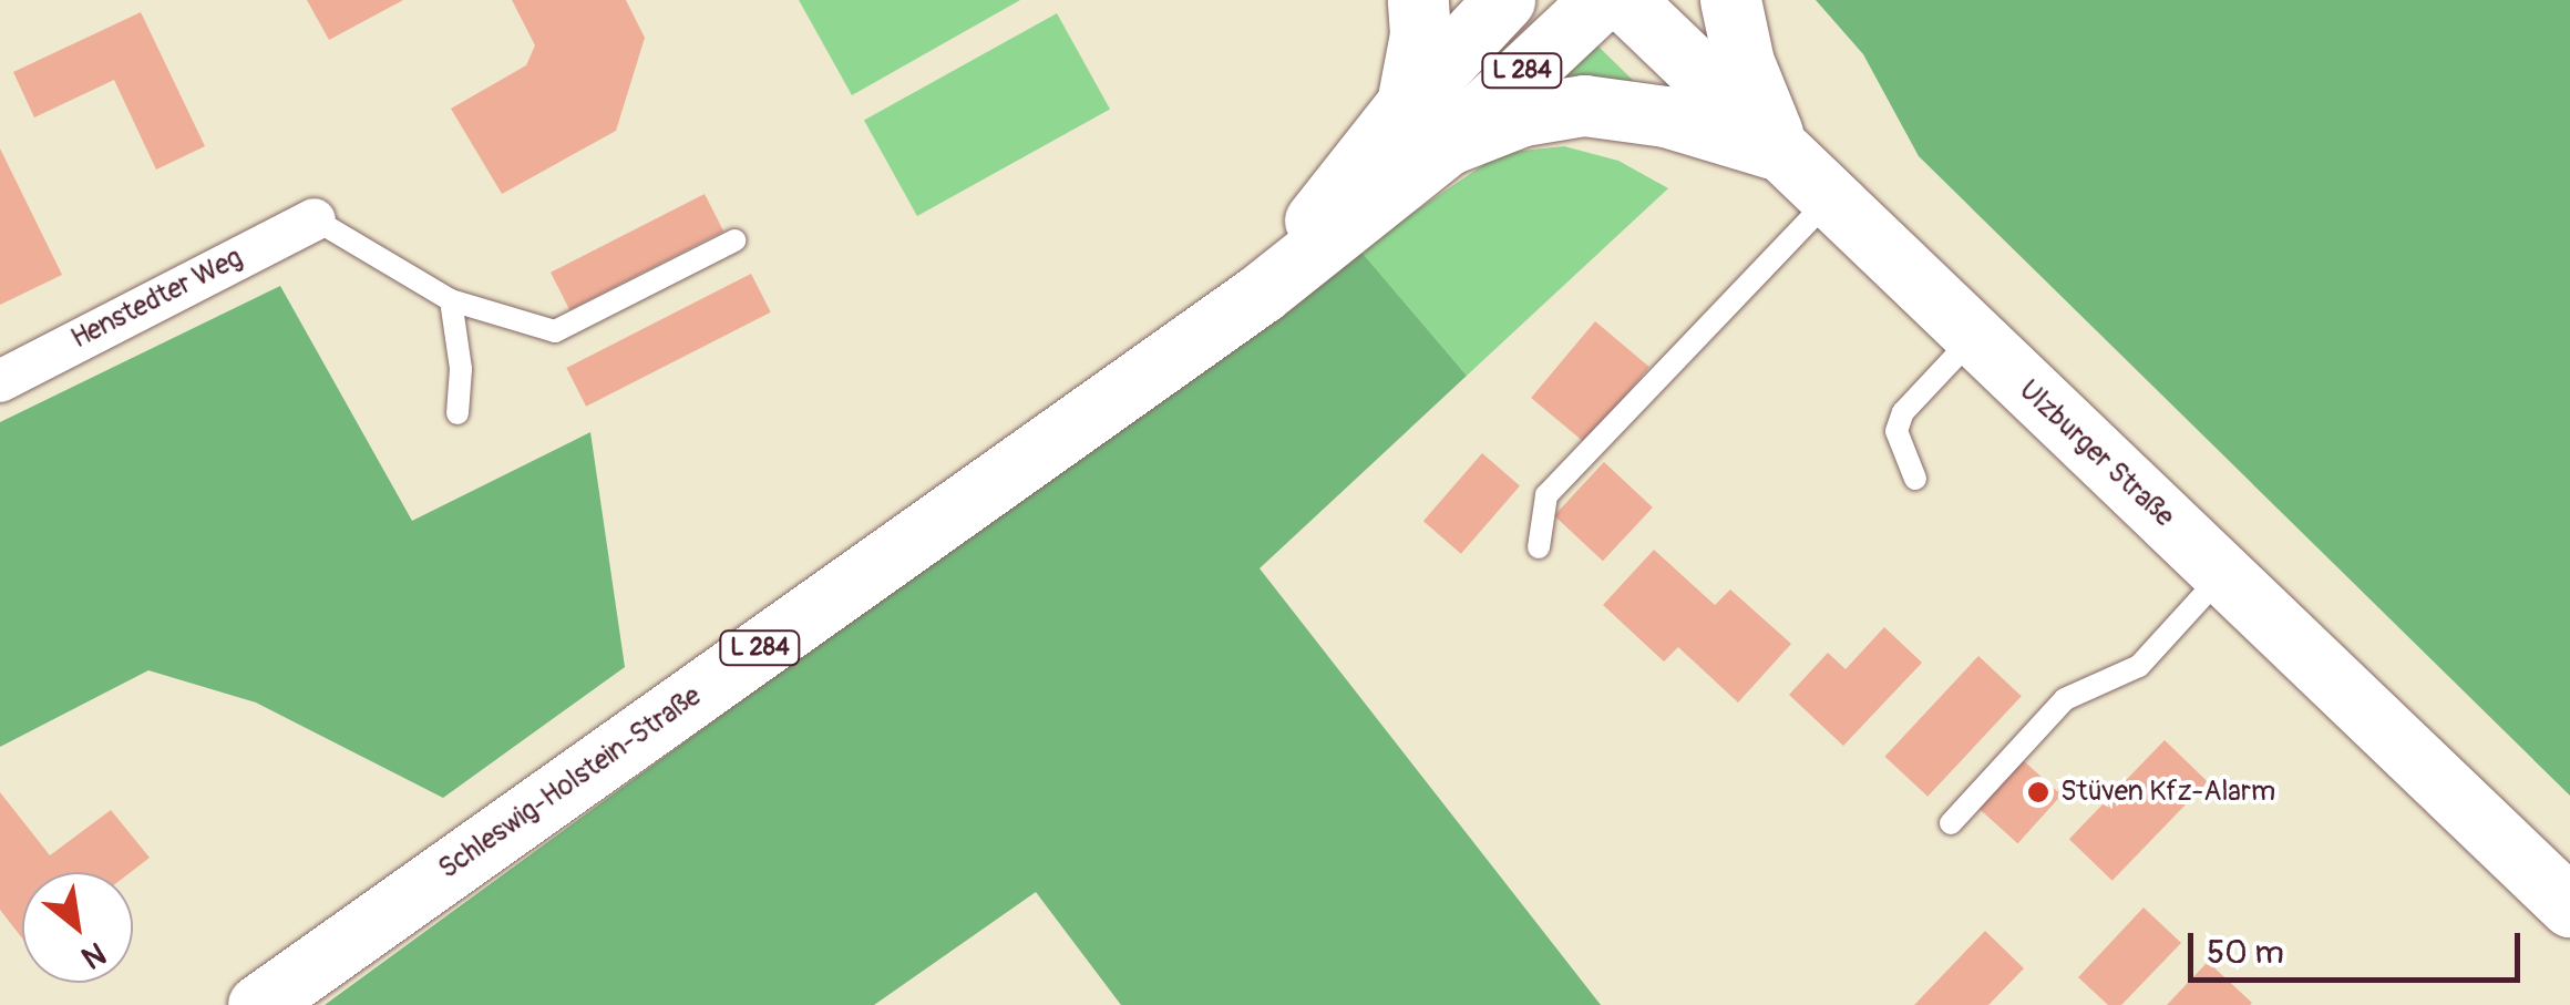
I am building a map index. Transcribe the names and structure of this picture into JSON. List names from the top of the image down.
{
  "streets": {
    "main road": ["L 284", "Ulzburger Straße", "Schleswig-Holstein-Straße"],
    "street": ["Henstedter Weg"]
  },
  "places": ["Stüven Kfz-Alarm"],
  "scale_bar": "50 m",
  "north": "bottom right"
}
